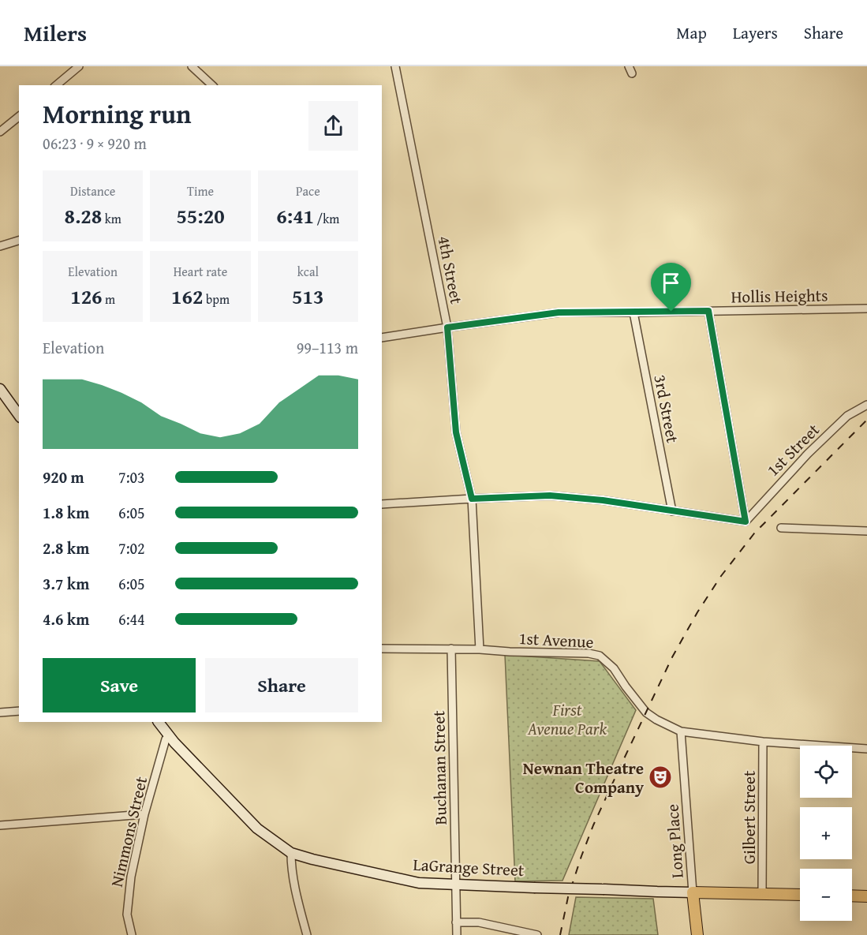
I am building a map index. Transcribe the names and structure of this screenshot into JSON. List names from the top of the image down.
{
  "streets": {
    "main road": ["LaGrange Street"],
    "street": [
      "4th Street",
      "Hollis Heights",
      "3rd Street",
      "1st Street",
      "1st Avenue",
      "Buchanan Street",
      "Gilbert Street",
      "Nimmons Street",
      "Long Place"
    ]
  },
  "crossings": [
    ["4th Street", "Hollis Heights"],
    ["4th Street", "1st Avenue"],
    ["Hollis Heights", "3rd Street"],
    ["1st Avenue", "Buchanan Street"],
    ["1st Avenue", "Gilbert Street"],
    ["1st Avenue", "Long Place"],
    ["Buchanan Street", "LaGrange Street"],
    ["Gilbert Street", "LaGrange Street"],
    ["Nimmons Street", "LaGrange Street"],
    ["Long Place", "LaGrange Street"]
  ],
  "parks": ["First Avenue Park"],
  "places": {
    "theatre": ["Newnan Theatre Company"]
  },
  "page": {
    "header": "Milers",
    "nav": ["Map", "Layers", "Share"],
    "heading": ["Morning run", "06:23 · 9 × 920 m"],
    "stats": [
      ["Distance", "8.28 km"],
      ["Time", "55:20"],
      ["Pace", "6:41 /km"],
      ["Elevation", "126 m"],
      ["Heart rate", "162 bpm"],
      ["kcal", "513"]
    ],
    "chart": ["Elevation", "99–113 m"],
    "list": [
      {
        "name": "920 m",
        "note": "7:03"
      },
      {
        "name": "1.8 km",
        "note": "6:05"
      },
      {
        "name": "2.8 km",
        "note": "7:02"
      },
      {
        "name": "3.7 km",
        "note": "6:05"
      },
      {
        "name": "4.6 km",
        "note": "6:44"
      }
    ],
    "buttons": ["Save", "Share"],
    "map_buttons": ["+", "−"]
  }
}
